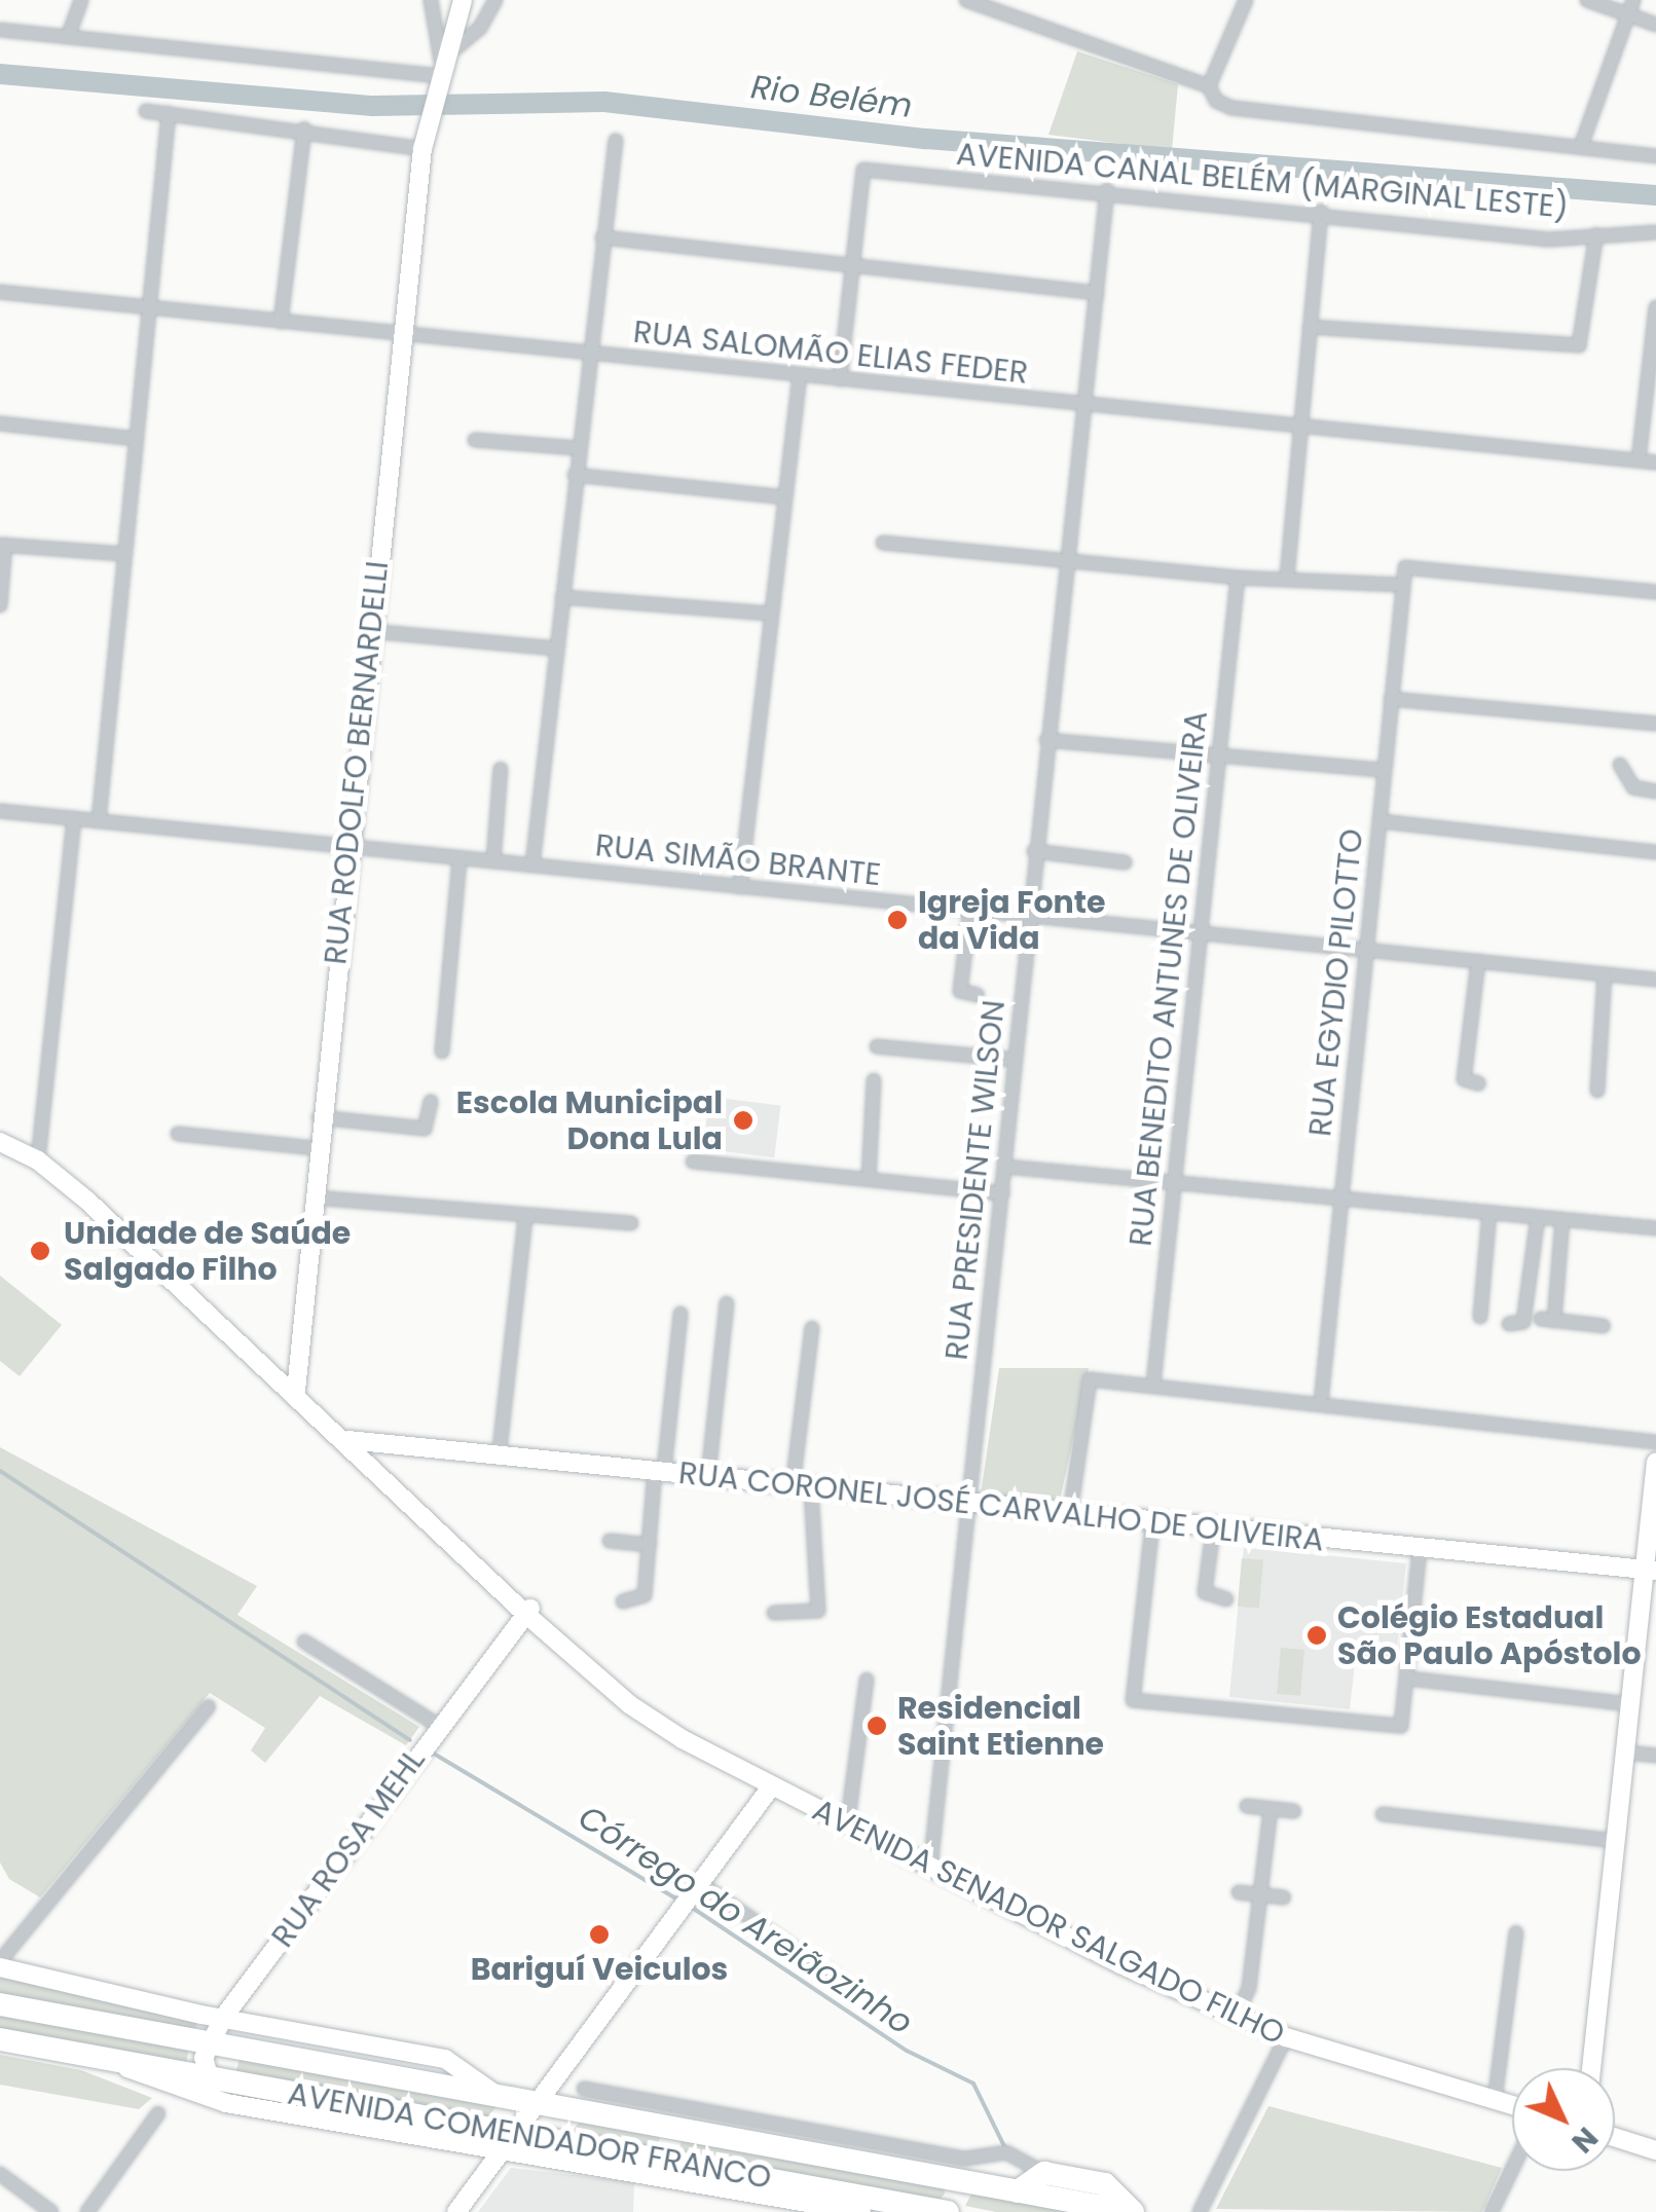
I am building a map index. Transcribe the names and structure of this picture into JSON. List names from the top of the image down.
{
  "streets": {
    "highway": ["AVENIDA COMENDADOR FRANCO"],
    "street": [
      "AVENIDA CANAL BELÉM (MARGINAL LESTE)",
      "RUA SALOMÃO ELIAS FEDER",
      "RUA RODOLFO BERNARDELLI",
      "RUA SIMÃO BRANTE",
      "RUA BENEDITO ANTUNES DE OLIVEIRA",
      "RUA EGYDIO PILOTTO",
      "RUA PRESIDENTE WILSON",
      "RUA CORONEL JOSÉ CARVALHO DE OLIVEIRA",
      "RUA ROSA MEHL",
      "AVENIDA SENADOR SALGADO FILHO"
    ]
  },
  "crossings": [
    ["AVENIDA CANAL BELÉM (MARGINAL LESTE)", "RUA PRESIDENTE WILSON"],
    ["RUA SALOMÃO ELIAS FEDER", "RUA RODOLFO BERNARDELLI"],
    ["RUA SALOMÃO ELIAS FEDER", "RUA PRESIDENTE WILSON"],
    ["RUA RODOLFO BERNARDELLI", "RUA SIMÃO BRANTE"],
    ["RUA RODOLFO BERNARDELLI", "AVENIDA SENADOR SALGADO FILHO"],
    ["RUA SIMÃO BRANTE", "RUA BENEDITO ANTUNES DE OLIVEIRA"],
    ["RUA SIMÃO BRANTE", "RUA EGYDIO PILOTTO"],
    ["RUA SIMÃO BRANTE", "RUA PRESIDENTE WILSON"],
    ["RUA PRESIDENTE WILSON", "RUA CORONEL JOSÉ CARVALHO DE OLIVEIRA"],
    ["RUA PRESIDENTE WILSON", "AVENIDA SENADOR SALGADO FILHO"],
    ["RUA CORONEL JOSÉ CARVALHO DE OLIVEIRA", "AVENIDA SENADOR SALGADO FILHO"],
    ["RUA ROSA MEHL", "AVENIDA SENADOR SALGADO FILHO"],
    ["RUA ROSA MEHL", "AVENIDA COMENDADOR FRANCO"]
  ],
  "water": ["Rio Belém", "Córrego do Areiãozinho"],
  "places": [
    "Igreja Fonte da Vida",
    "Escola Municipal Dona Lula",
    "Unidade de Saúde Salgado Filho",
    "Colégio Estadual São Paulo Apóstolo",
    "Residencial Saint Etienne",
    "Bariguí Veiculos"
  ],
  "north": "bottom right"
}
